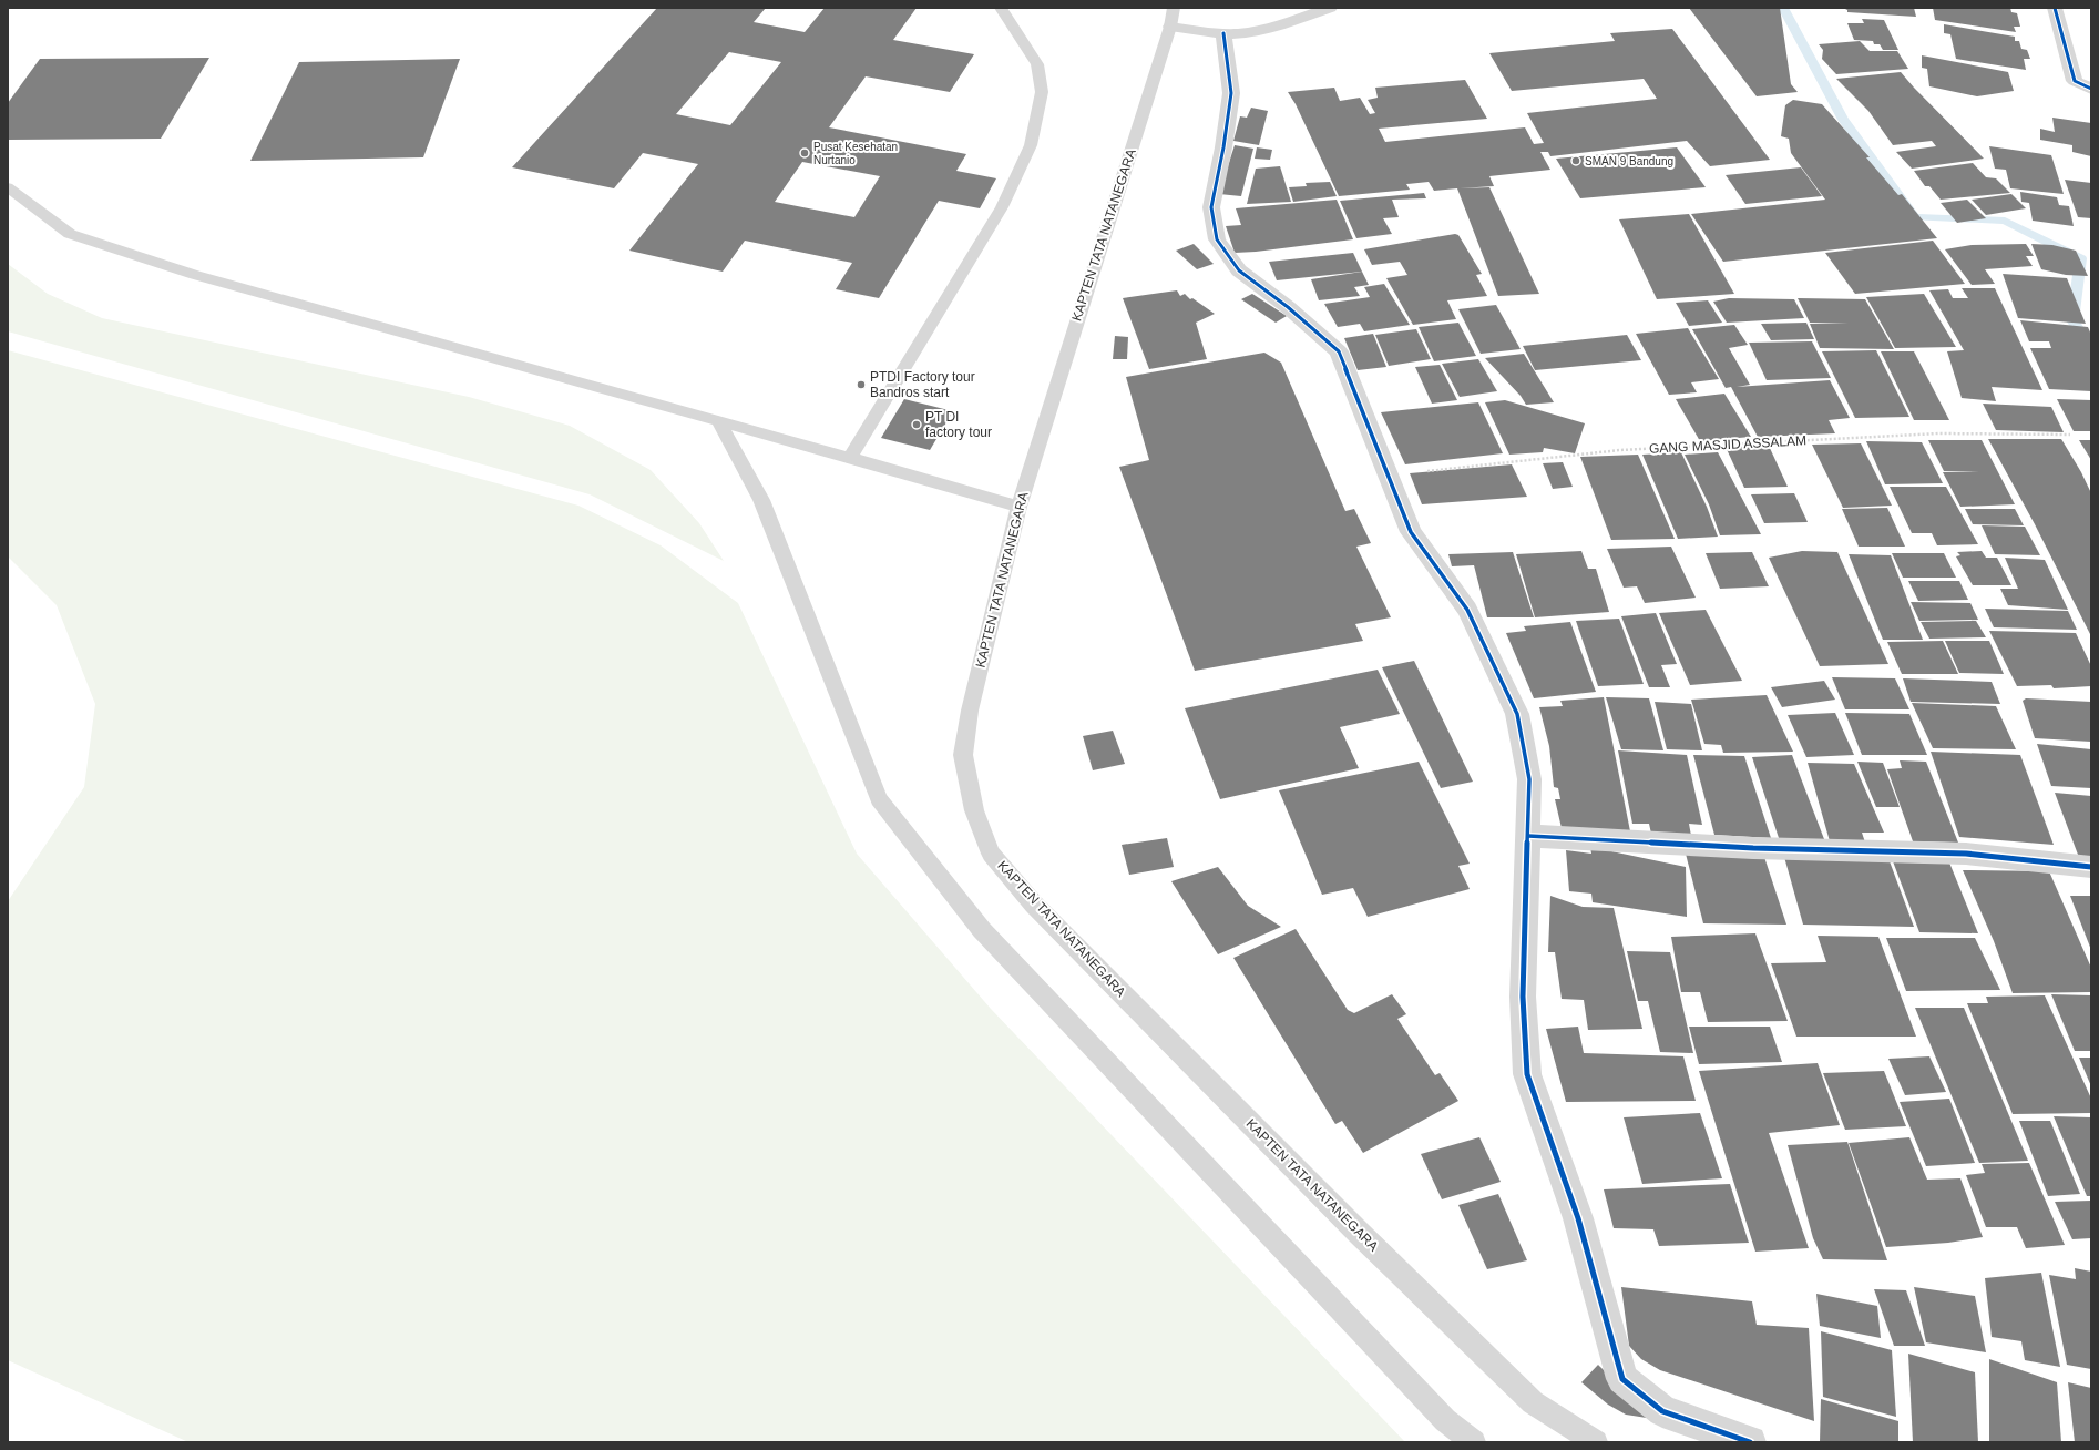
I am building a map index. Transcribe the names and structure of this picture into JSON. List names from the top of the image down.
{
  "streets": {
    "lane": ["KAPTEN TATA NATANEGARA"],
    "path": ["GANG MASJID ASSALAM"]
  },
  "places": [
    "Pusat Kesehatan Nurtanio",
    "SMAN 9 Bandung",
    "PTDI Factory tour Bandros start",
    "PT DI factory tour"
  ]
}
